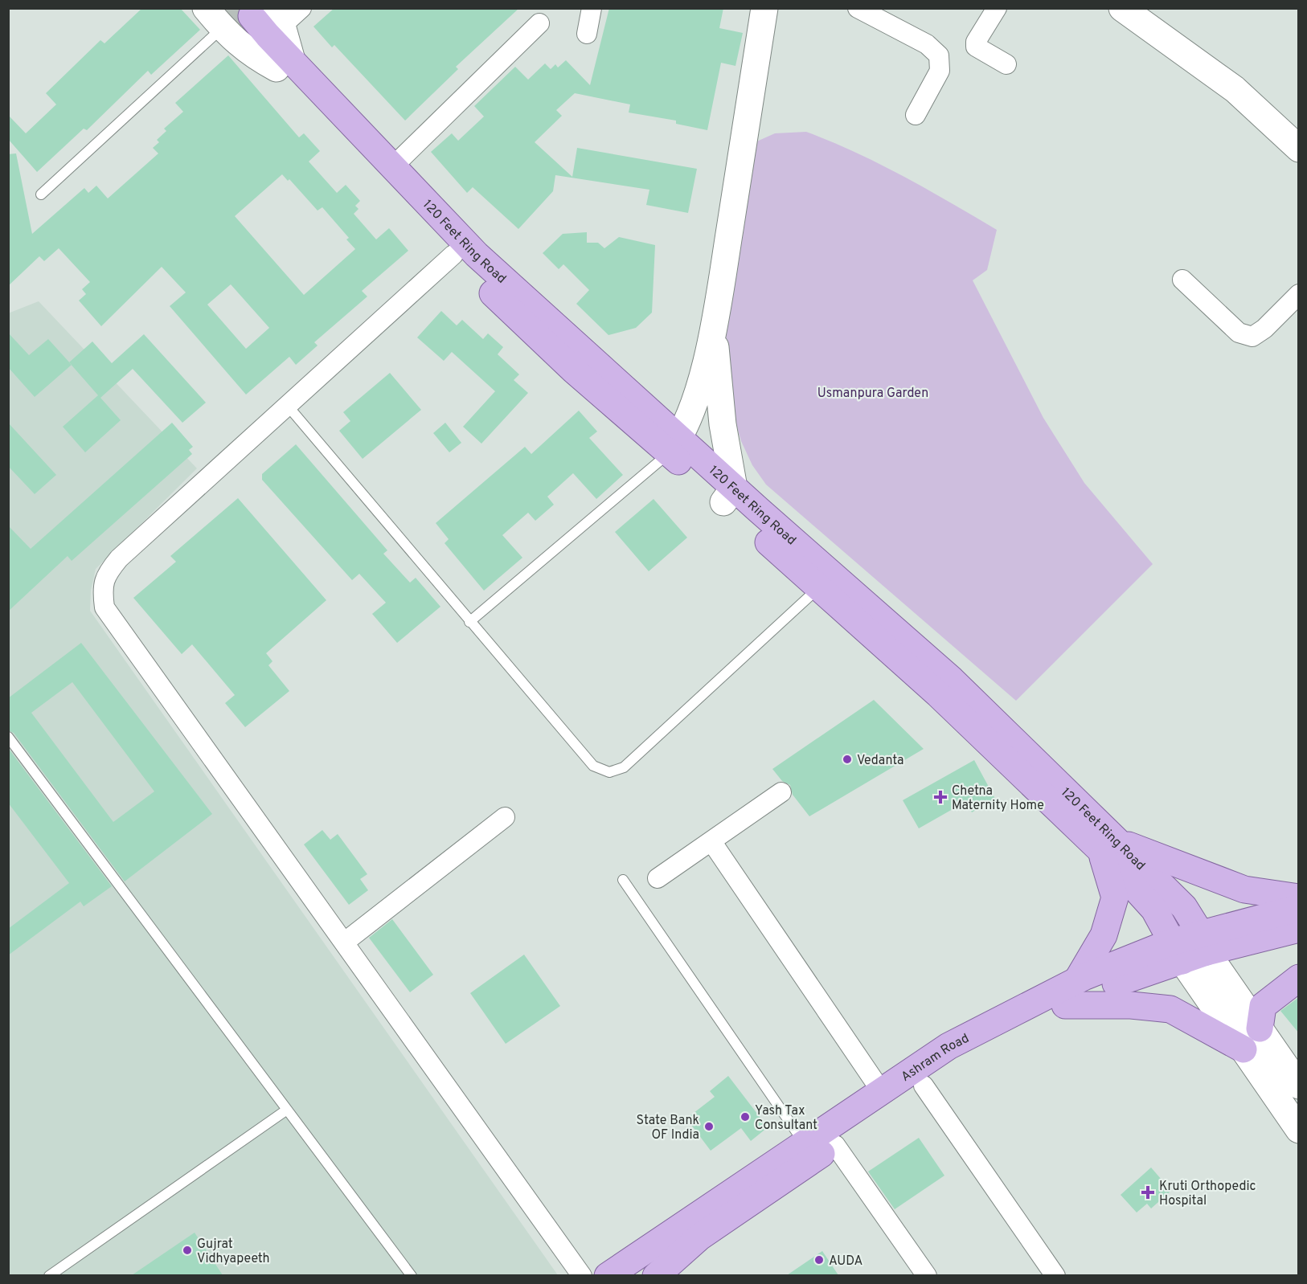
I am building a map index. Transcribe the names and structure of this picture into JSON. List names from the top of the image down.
{
  "streets": {
    "main road": ["120 Feet Ring Road", "Ashram Road"]
  },
  "crossings": [
    ["120 Feet Ring Road", "Ashram Road"]
  ],
  "parks": ["Usmanpura Garden"],
  "places": {
    "other": [
      "Vedanta",
      "Yash Tax Consultant",
      "State Bank OF India",
      "Gujrat Vidhyapeeth",
      "AUDA"
    ],
    "health": ["Chetna Maternity Home", "Kruti Orthopedic Hospital"]
  }
}
